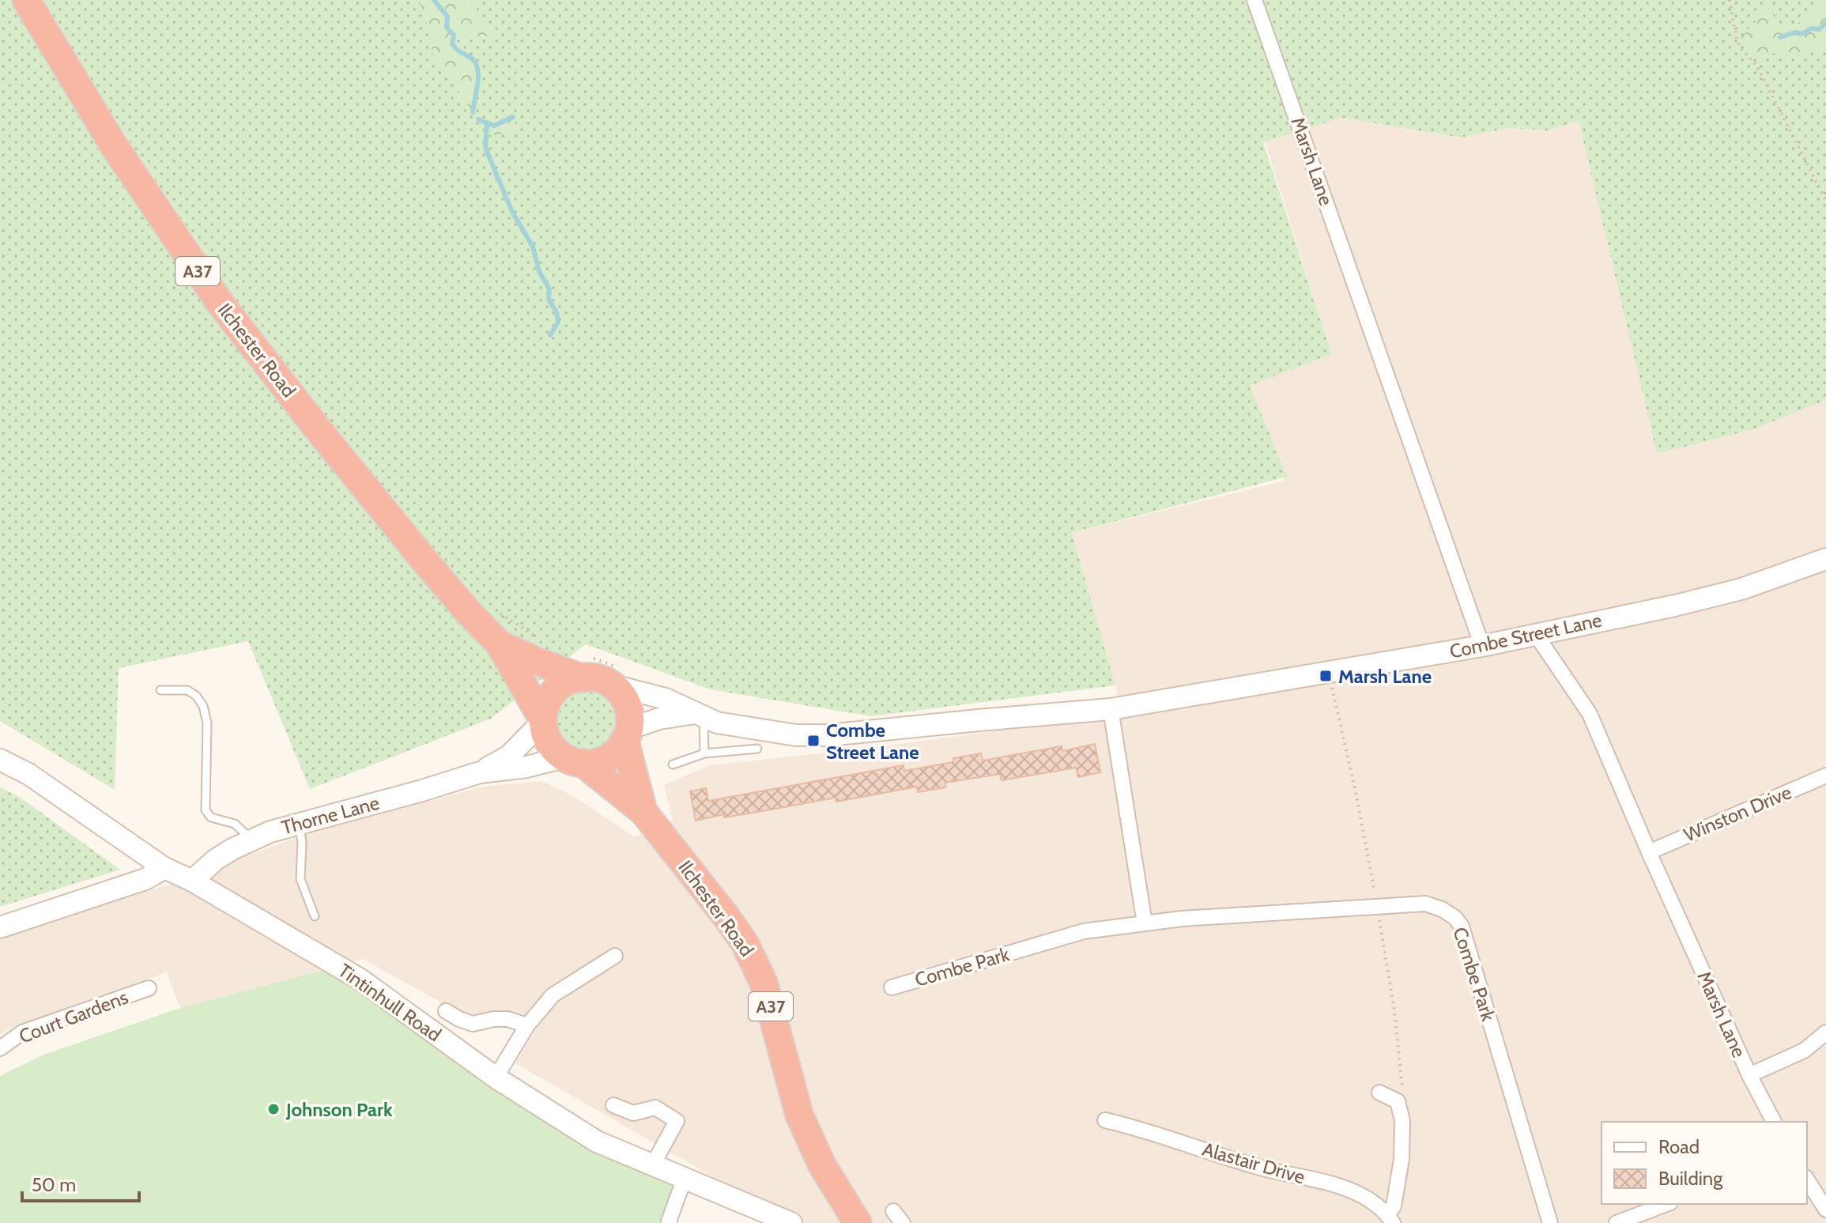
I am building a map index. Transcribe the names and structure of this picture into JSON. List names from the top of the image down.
{
  "streets": {
    "highway": ["A37", "Ilchester Road"],
    "street": [
      "Marsh Lane",
      "Combe Street Lane",
      "Winston Drive",
      "Thorne Lane",
      "Combe Park",
      "Tintinhull Road",
      "Court Gardens",
      "Alastair Drive"
    ]
  },
  "crossings": [
    ["Marsh Lane", "Combe Street Lane"],
    ["Marsh Lane", "Winston Drive"],
    ["A37", "Ilchester Road"],
    ["A37", "Combe Street Lane"],
    ["A37", "Thorne Lane"],
    ["Ilchester Road", "Combe Street Lane"],
    ["Ilchester Road", "Thorne Lane"],
    ["Combe Street Lane", "Thorne Lane"],
    ["Thorne Lane", "Tintinhull Road"]
  ],
  "places": {
    "transit": ["Marsh Lane", "Combe Street Lane"],
    "other": ["Johnson Park"]
  },
  "legend": ["Road", "Building"],
  "scale_bar": "50 m"
}
